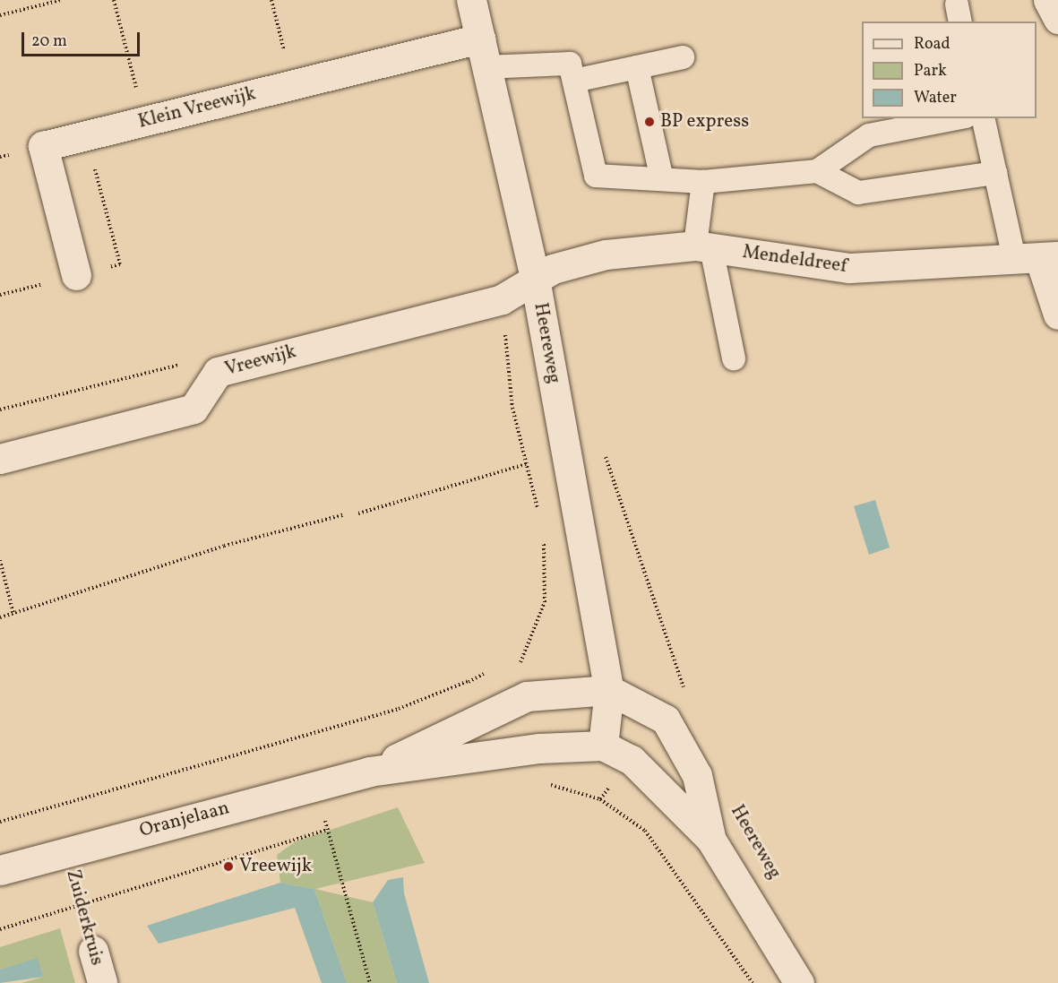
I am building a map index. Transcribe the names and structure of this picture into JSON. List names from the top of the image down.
{
  "streets": {
    "street": [
      "Klein Vreewijk",
      "Mendeldreef",
      "Heereweg",
      "Vreewijk",
      "Oranjelaan",
      "Zuiderkruis"
    ]
  },
  "crossings": [
    ["Klein Vreewijk", "Heereweg"],
    ["Mendeldreef", "Heereweg"],
    ["Mendeldreef", "Vreewijk"],
    ["Heereweg", "Vreewijk"],
    ["Heereweg", "Oranjelaan"],
    ["Oranjelaan", "Zuiderkruis"]
  ],
  "places": ["BP express", "Vreewijk"],
  "legend": ["Road", "Park", "Water"],
  "scale_bar": "20 m"
}
